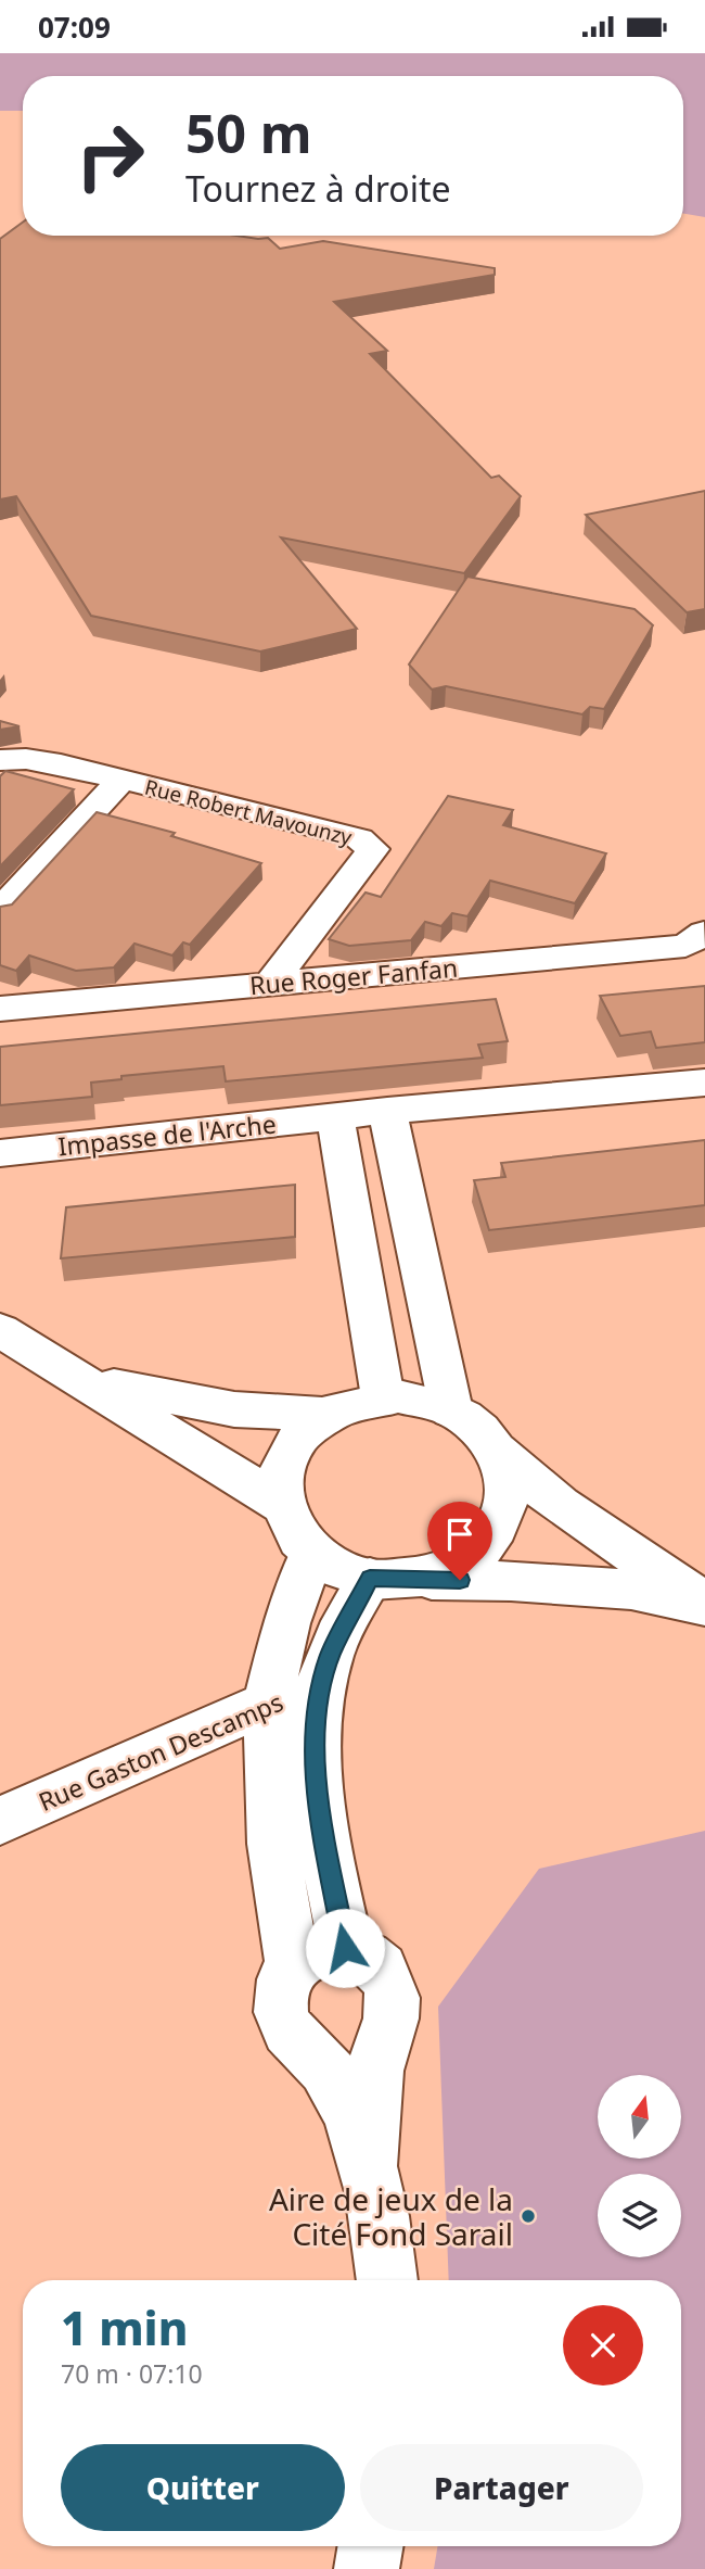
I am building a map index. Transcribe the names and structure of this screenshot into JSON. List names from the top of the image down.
{
  "streets": {
    "street": [
      "Rue Robert Mavounzy",
      "Rue Roger Fanfan",
      "Impasse de l'Arche",
      "Rue Gaston Descamps"
    ]
  },
  "crossings": [
    ["Rue Robert Mavounzy", "Rue Roger Fanfan"]
  ],
  "places": ["Aire de jeux de la Cité Fond Sarail"],
  "north": "top",
  "page": {
    "status": "07:09",
    "turn": ["50 m", "Tournez à droite"],
    "heading": ["1 min", "70 m · 07:10"],
    "buttons": ["Quitter", "Partager"]
  }
}
